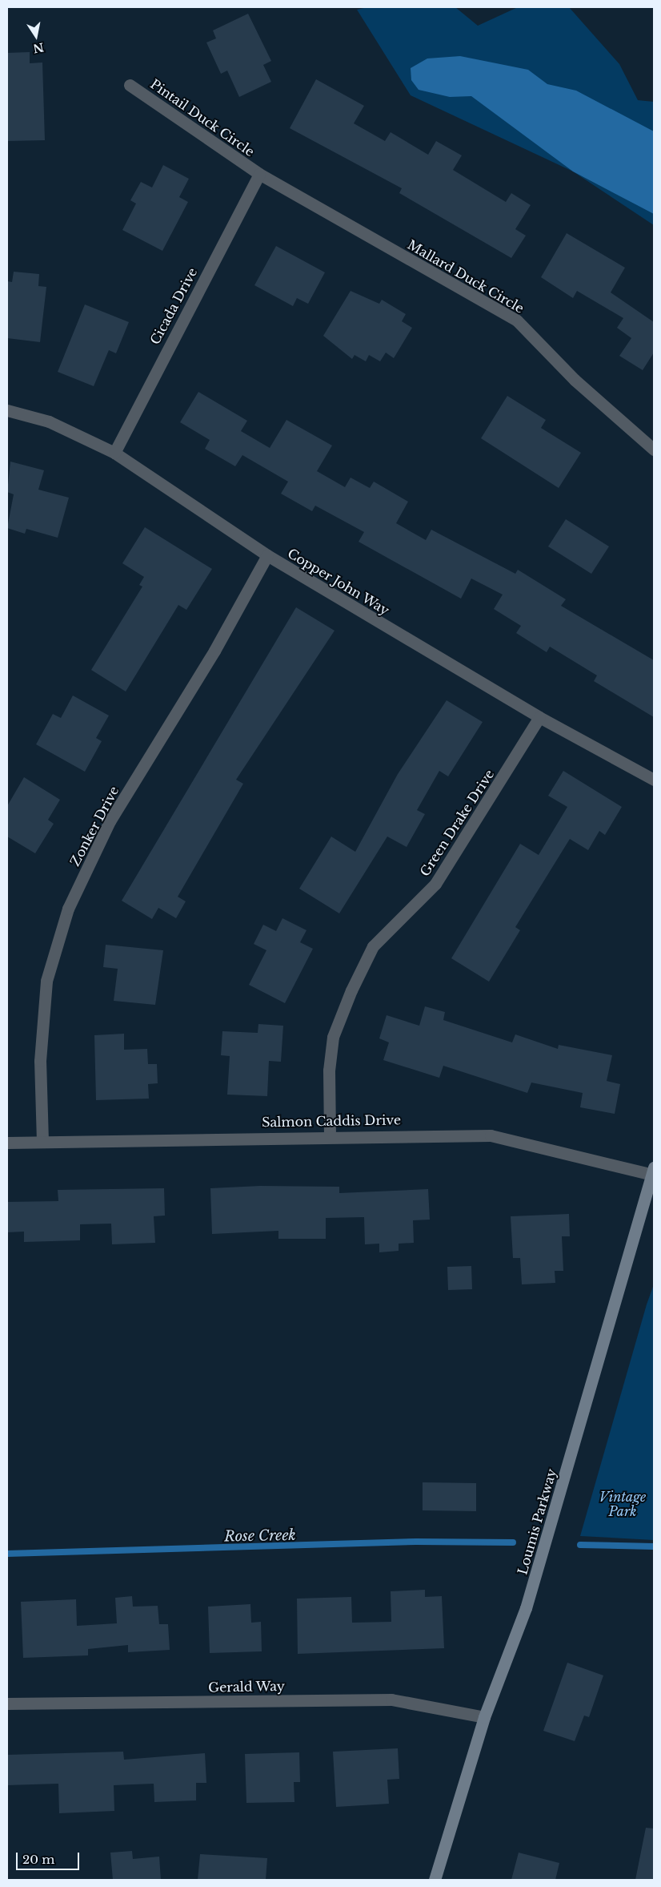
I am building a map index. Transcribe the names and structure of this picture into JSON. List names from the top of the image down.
{
  "streets": {
    "street": [
      "Pintail Duck Circle",
      "Mallard Duck Circle",
      "Cicada Drive",
      "Copper John Way",
      "Green Drake Drive",
      "Zonker Drive",
      "Salmon Caddis Drive",
      "Loumis Parkway",
      "Gerald Way"
    ]
  },
  "crossings": [
    ["Pintail Duck Circle", "Mallard Duck Circle"],
    ["Pintail Duck Circle", "Cicada Drive"],
    ["Mallard Duck Circle", "Cicada Drive"],
    ["Cicada Drive", "Copper John Way"],
    ["Copper John Way", "Green Drake Drive"],
    ["Copper John Way", "Zonker Drive"],
    ["Green Drake Drive", "Salmon Caddis Drive"],
    ["Zonker Drive", "Salmon Caddis Drive"],
    ["Salmon Caddis Drive", "Loumis Parkway"],
    ["Loumis Parkway", "Gerald Way"]
  ],
  "water": ["Rose Creek"],
  "parks": ["Vintage Park"],
  "scale_bar": "20 m",
  "north": "bottom"
}
